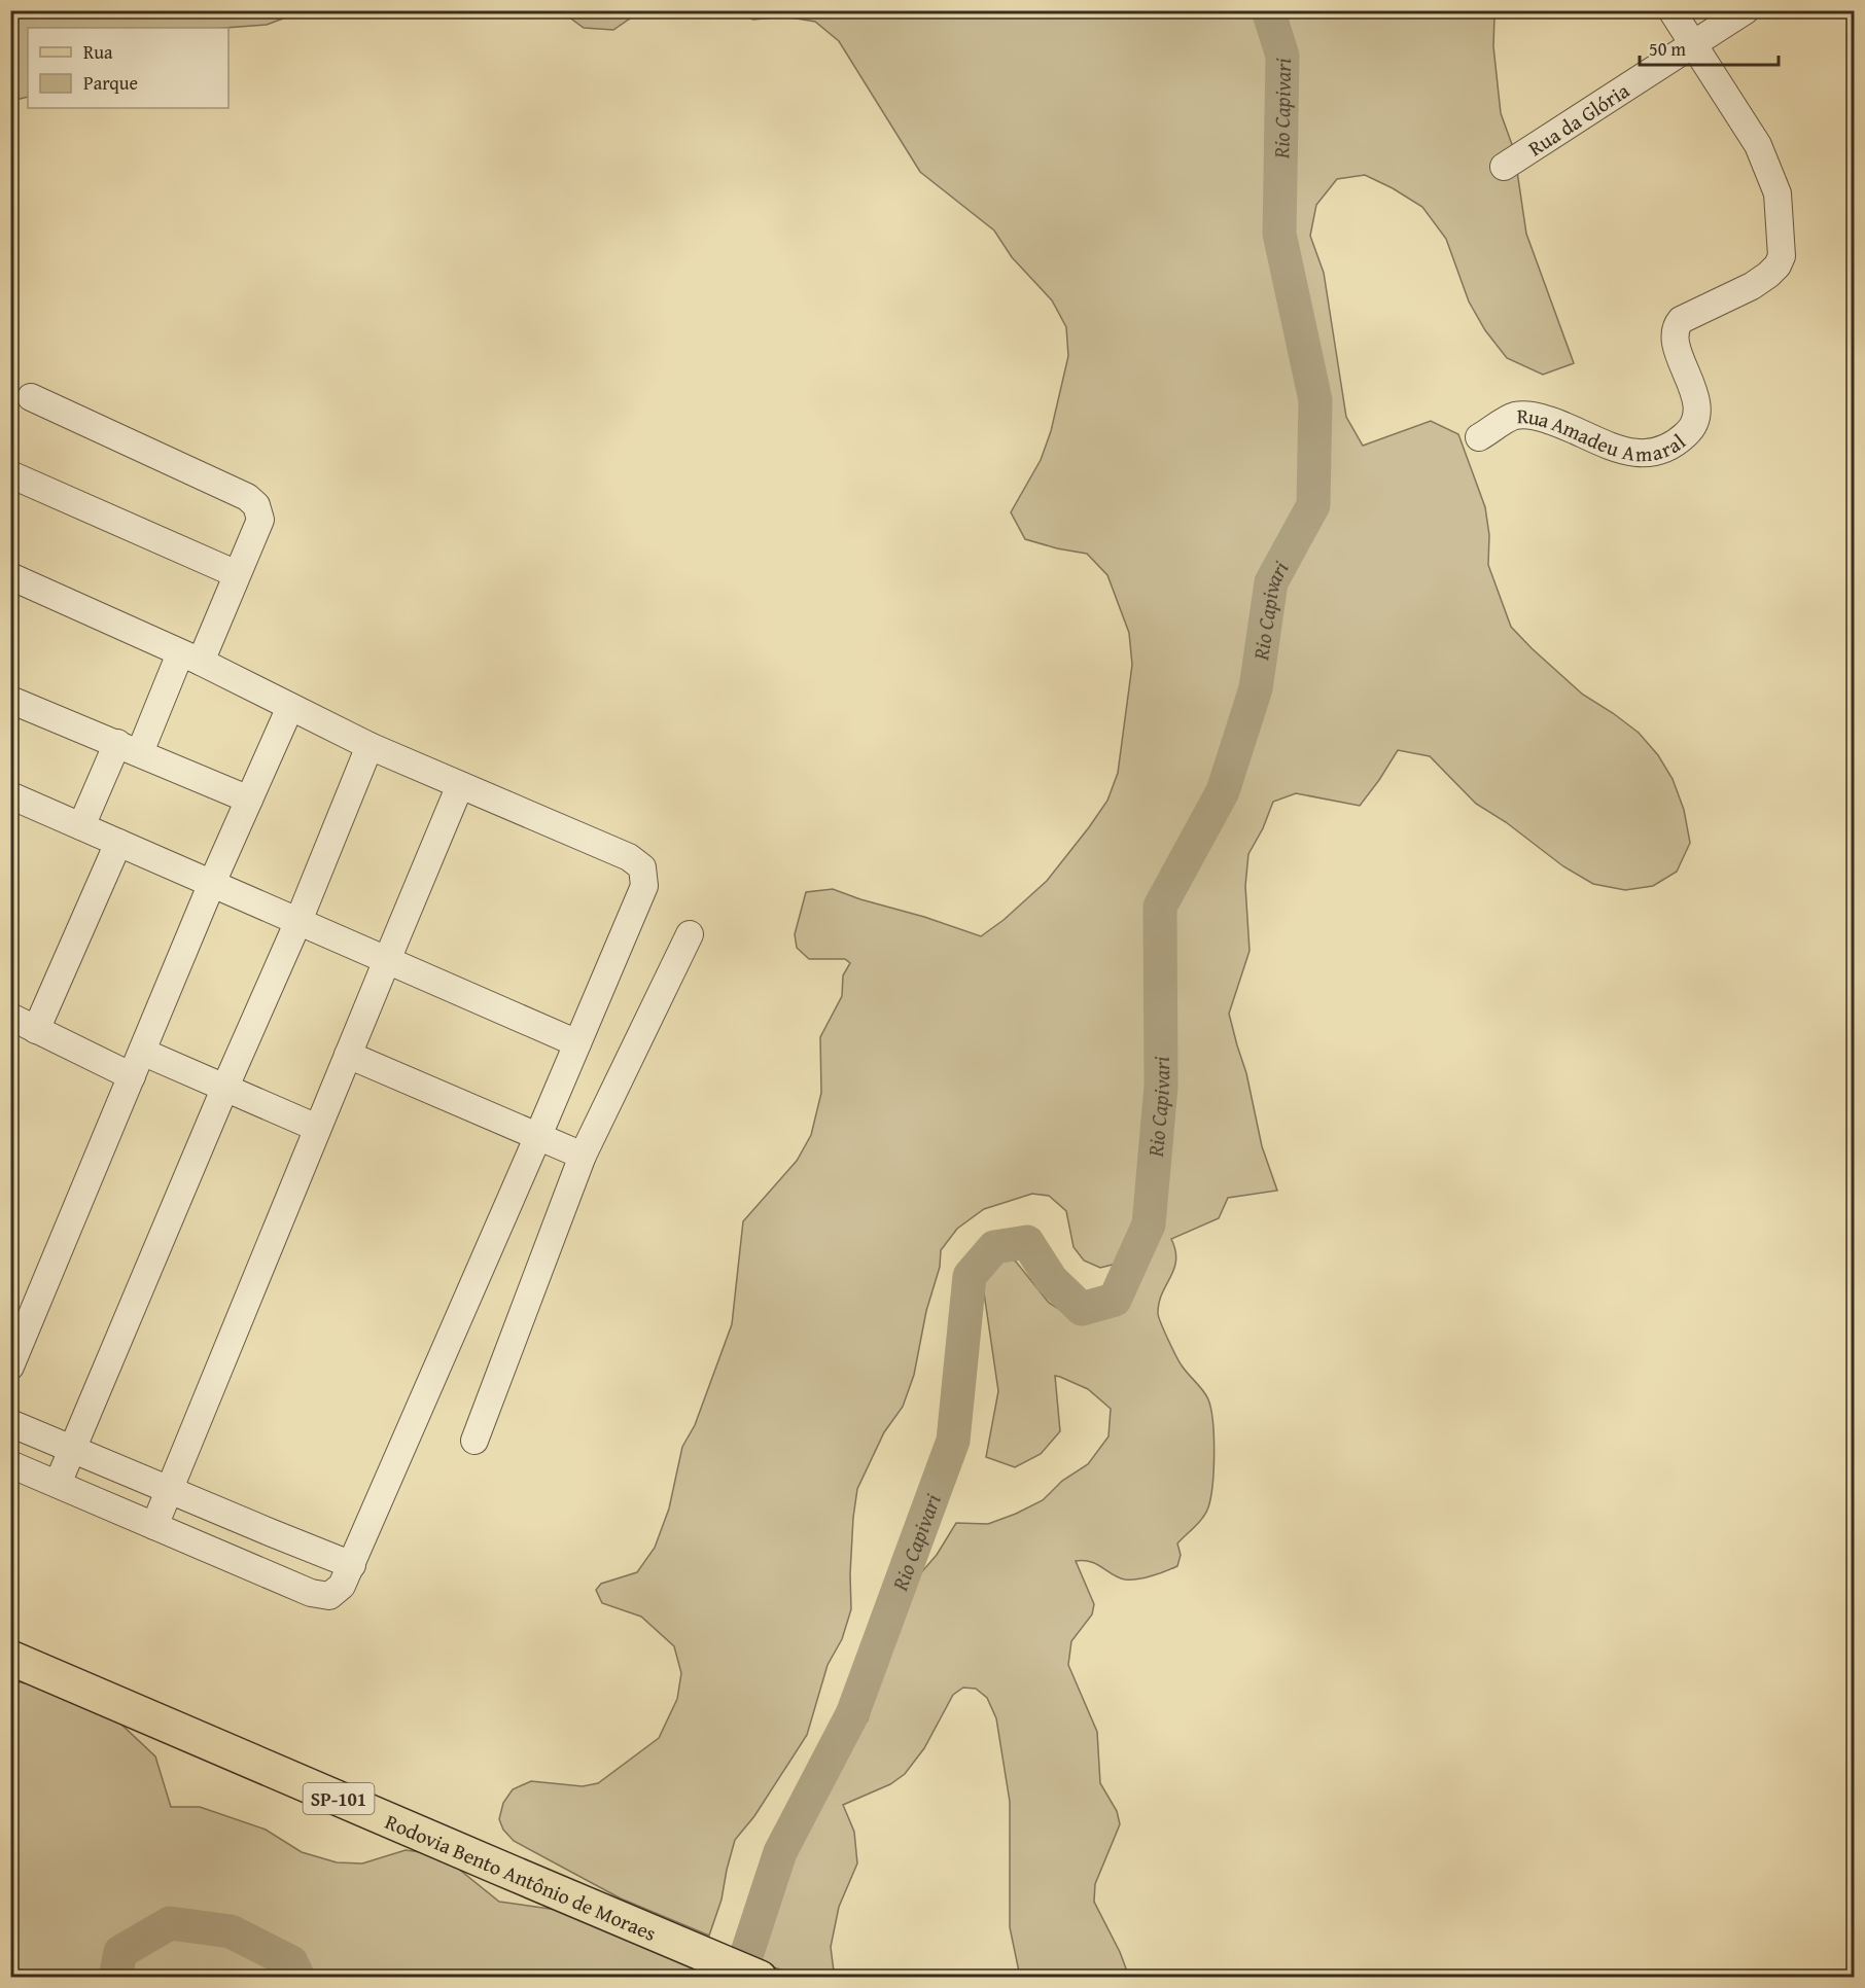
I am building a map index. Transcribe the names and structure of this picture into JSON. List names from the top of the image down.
{
  "streets": {
    "main road": ["SP-101", "Rodovia Bento Antônio de Moraes"],
    "street": ["Rua da Glória", "Rua Amadeu Amaral"]
  },
  "crossings": [
    ["Rua da Glória", "Rua Amadeu Amaral"]
  ],
  "water": ["Rio Capivari"],
  "legend": ["Rua", "Parque"],
  "scale_bar": "50 m"
}
